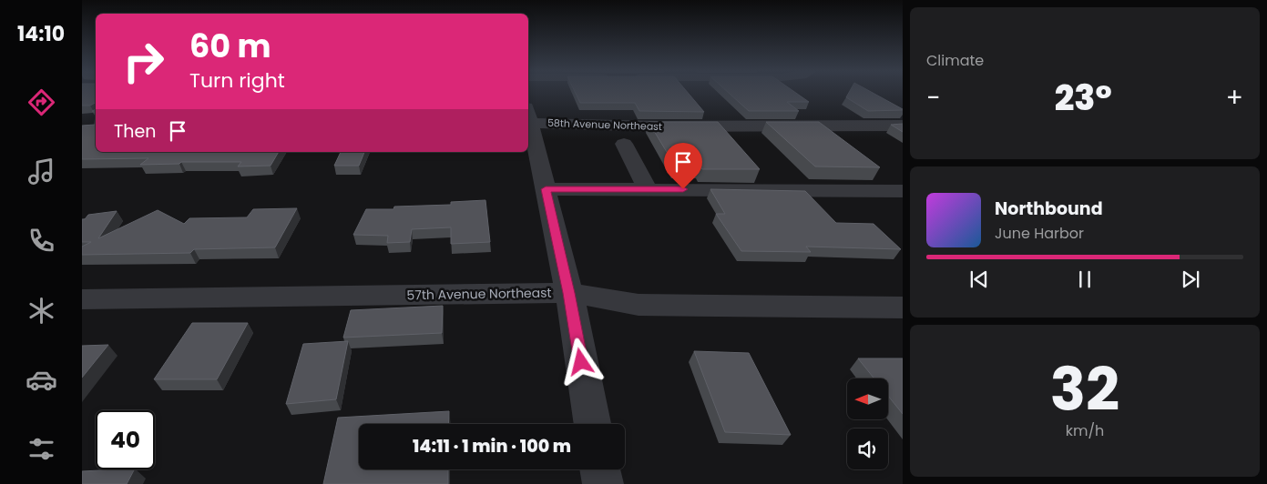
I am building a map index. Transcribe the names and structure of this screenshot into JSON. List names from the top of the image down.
{
  "streets": {
    "street": ["58th Avenue Northeast", "57th Avenue Northeast"]
  },
  "north": "left",
  "page": {
    "tabs": "14:10",
    "tile": [
      "Climate",
      ["32", "km/h"]
    ],
    "turn": ["60 m", "Turn right"],
    "heat": ["−", "23°", "+"],
    "then": "Then",
    "song": ["Northbound", "June Harbor"],
    "limit": "40",
    "trip": "14:11 · 1 min · 100 m"
  }
}
